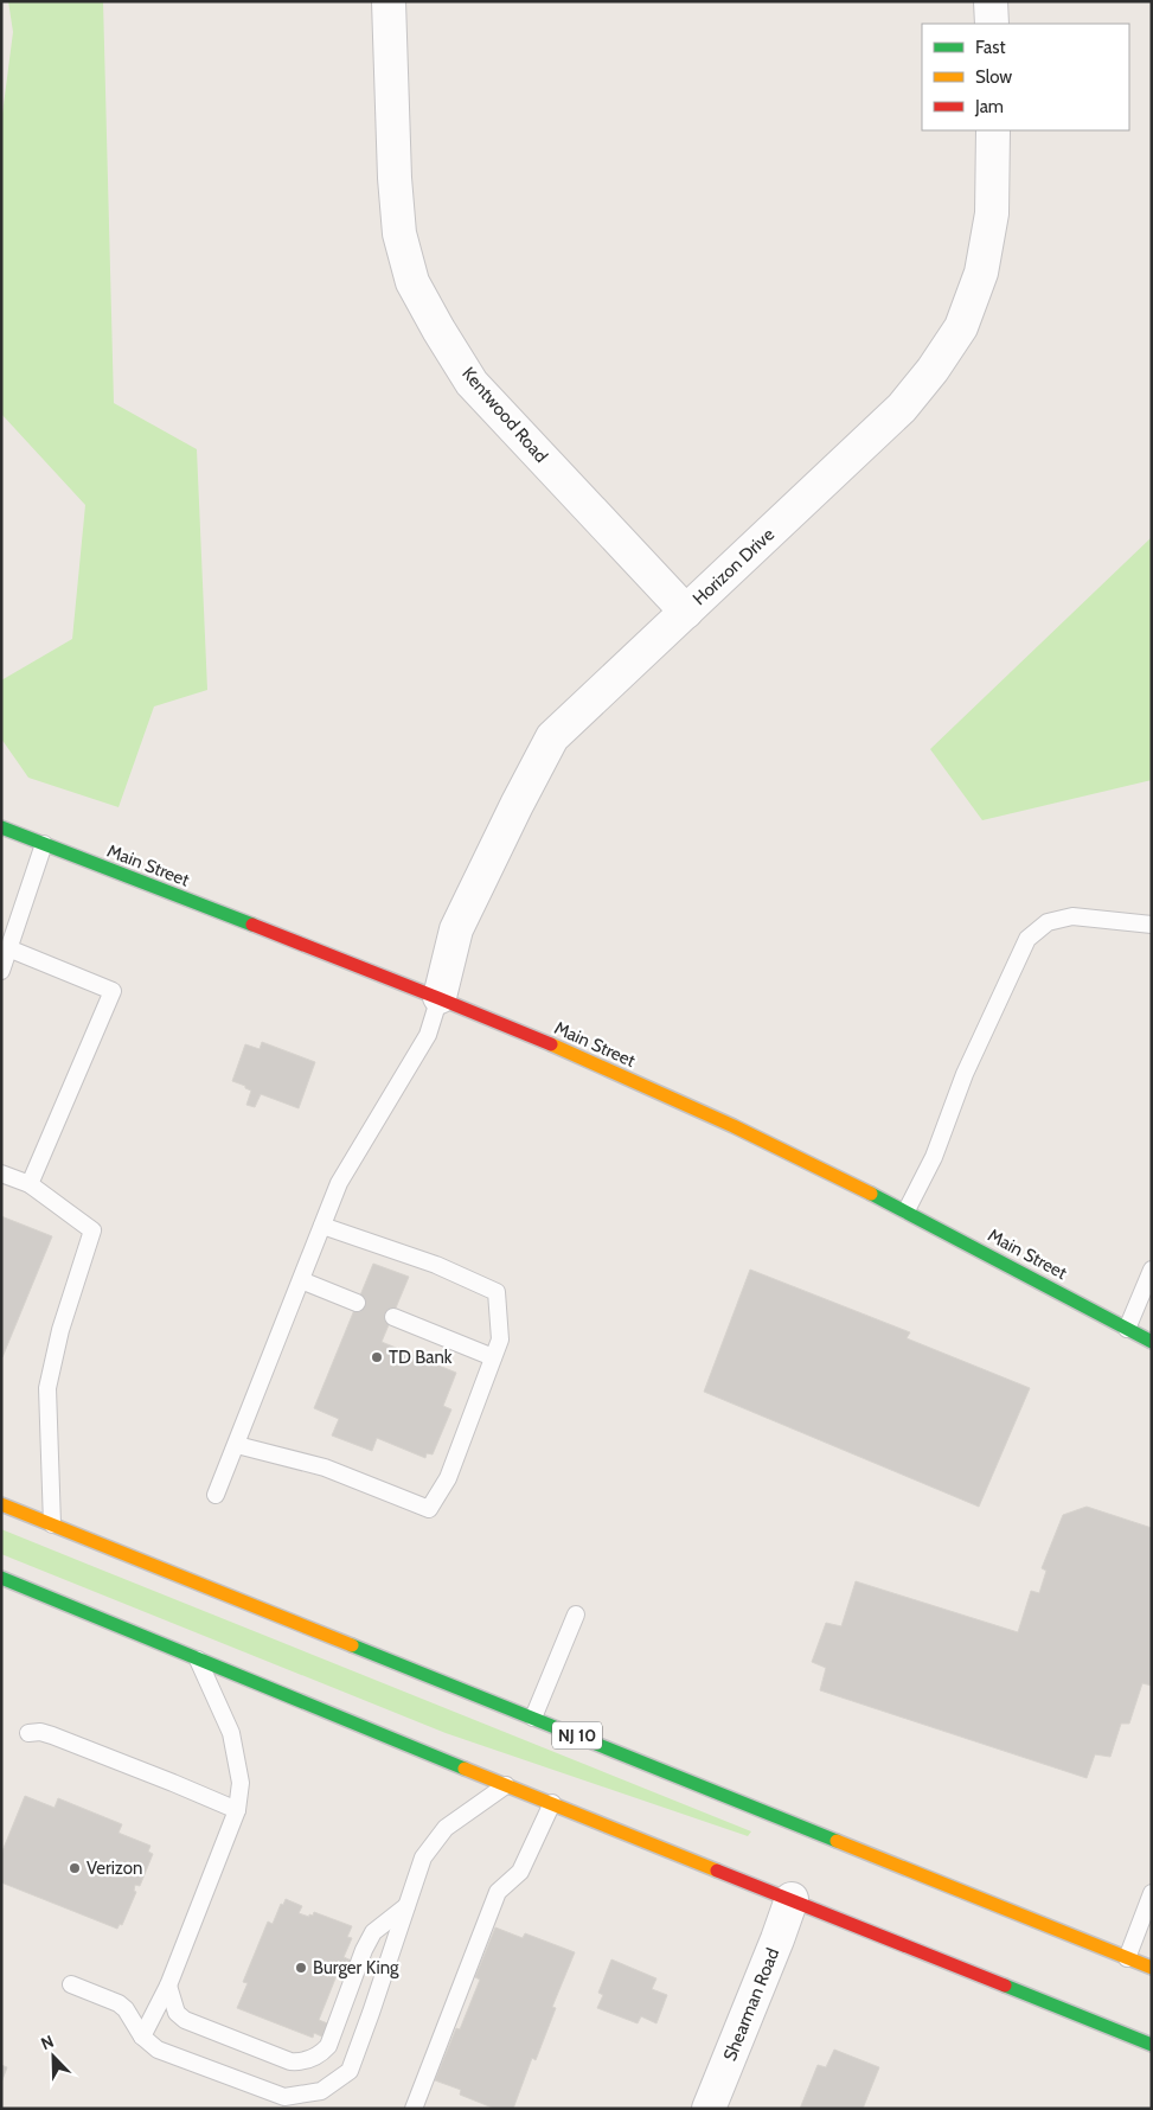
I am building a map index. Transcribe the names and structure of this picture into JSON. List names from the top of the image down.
{
  "streets": {
    "main road": ["Main Street", "NJ 10"],
    "street": ["Kentwood Road", "Horizon Drive", "Shearman Road"]
  },
  "crossings": [
    ["Kentwood Road", "Horizon Drive"],
    ["Horizon Drive", "Main Street"]
  ],
  "places": ["TD Bank", "Verizon", "Burger King"],
  "legend": ["Fast", "Slow", "Jam"],
  "north": "top left"
}
